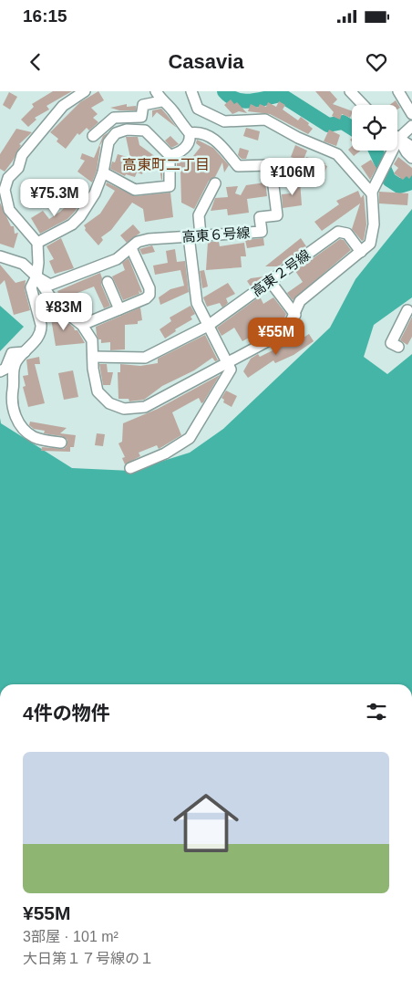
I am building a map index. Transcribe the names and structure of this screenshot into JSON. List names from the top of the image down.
{
  "streets": {
    "street": ["高東６号線", "高東２号線"]
  },
  "districts": ["高東町二丁目"],
  "page": {
    "status": "16:15",
    "header": "Casavia",
    "price": [
      "¥106M",
      "¥75.3M",
      "¥83M",
      "¥55M"
    ],
    "heading": "4件の物件",
    "list": [
      {
        "name": "¥55M",
        "note": "3部屋 · 101 m² · 大日第１７号線の１"
      }
    ]
  }
}
